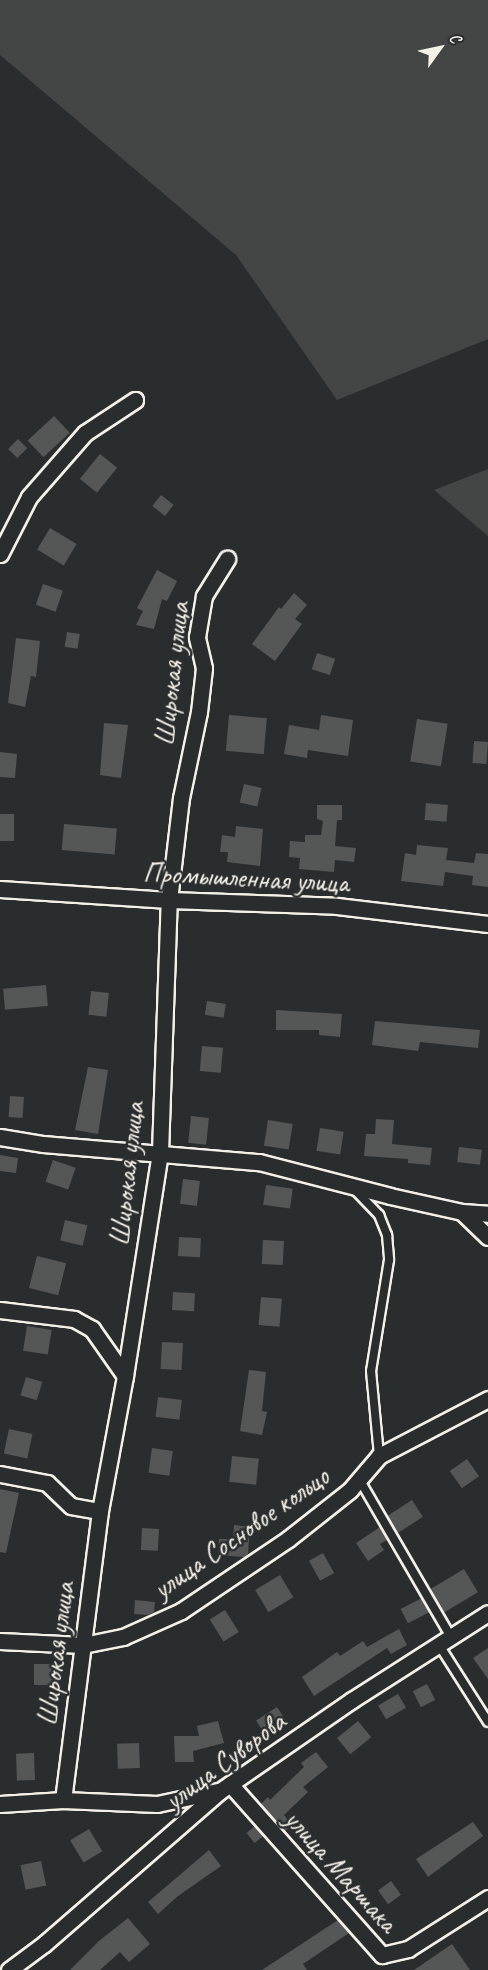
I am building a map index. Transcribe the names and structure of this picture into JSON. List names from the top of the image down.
{
  "streets": {
    "street": [
      "Широкая улица",
      "Промышленная улица",
      "улица Сосновое кольцо",
      "улица Суворова",
      "улица Маршака"
    ]
  },
  "crossings": [
    ["Широкая улица", "Промышленная улица"],
    ["Широкая улица", "улица Сосновое кольцо"],
    ["улица Суворова", "улица Маршака"]
  ],
  "north": "top right"
}
